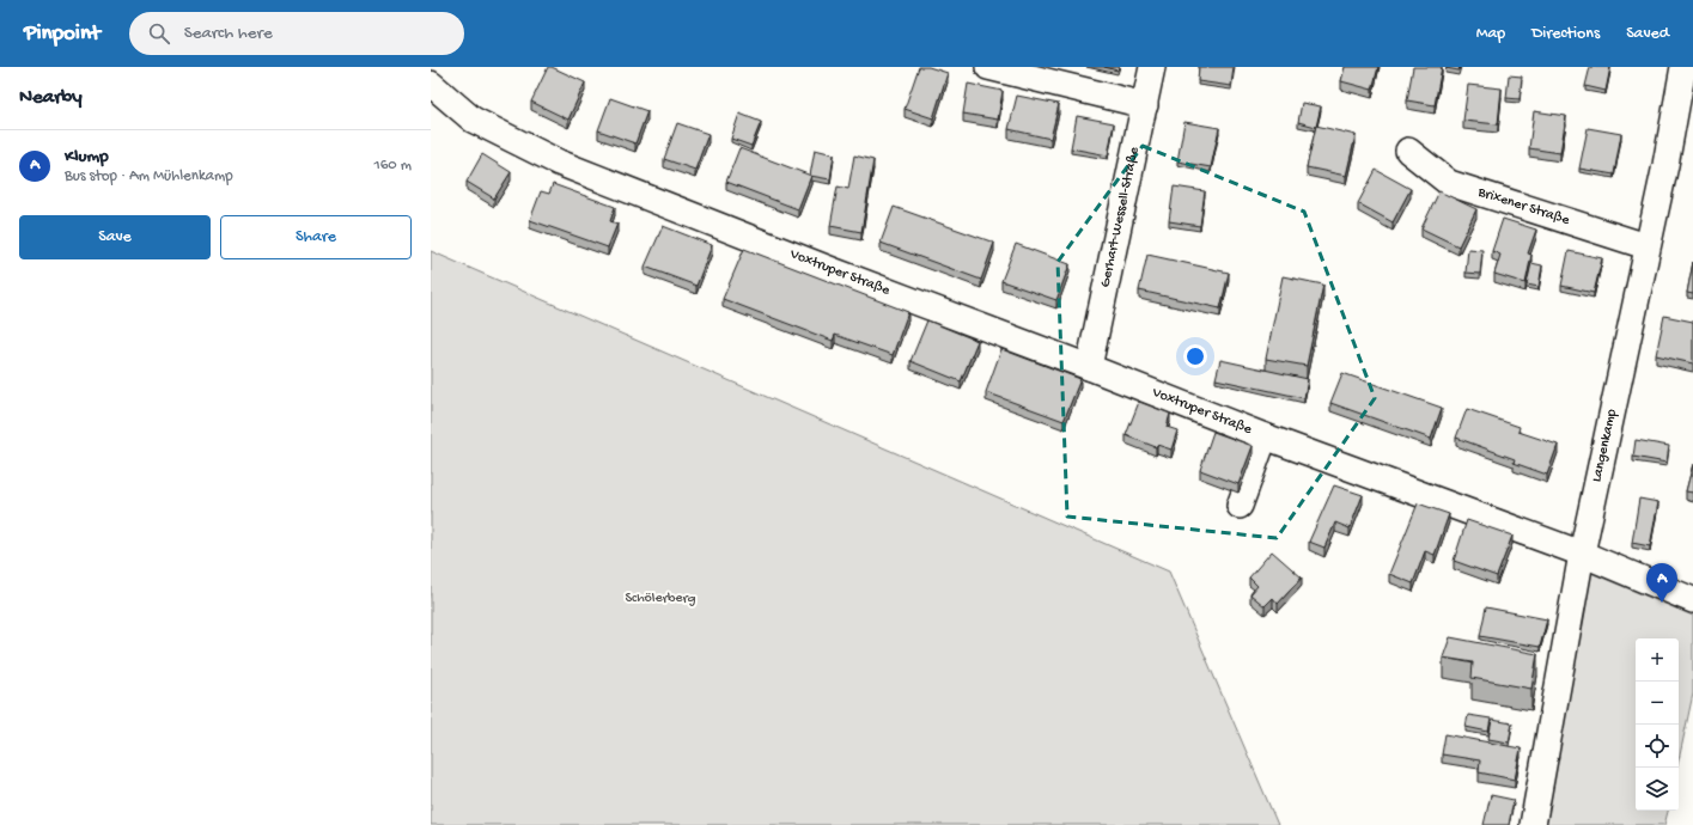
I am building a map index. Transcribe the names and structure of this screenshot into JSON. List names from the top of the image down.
{
  "streets": {
    "street": [
      "Brixener Straße",
      "Gerhart-Wessell-Straße",
      "Voxtruper Straße",
      "Langenkamp"
    ]
  },
  "crossings": [
    ["Brixener Straße", "Langenkamp"],
    ["Gerhart-Wessell-Straße", "Voxtruper Straße"],
    ["Voxtruper Straße", "Langenkamp"]
  ],
  "parks": ["Schölerberg"],
  "page": {
    "header": "Pinpoint",
    "search": "Search here",
    "nav": ["Map", "Directions", "Saved"],
    "heading": "Nearby",
    "list": [
      {
        "mark": "A",
        "name": "Klump",
        "note": "Bus stop · Am Mühlenkamp",
        "value": "160 m"
      }
    ],
    "buttons": ["Save", "Share"],
    "pins": "A",
    "map_buttons": ["+", "−"]
  }
}
